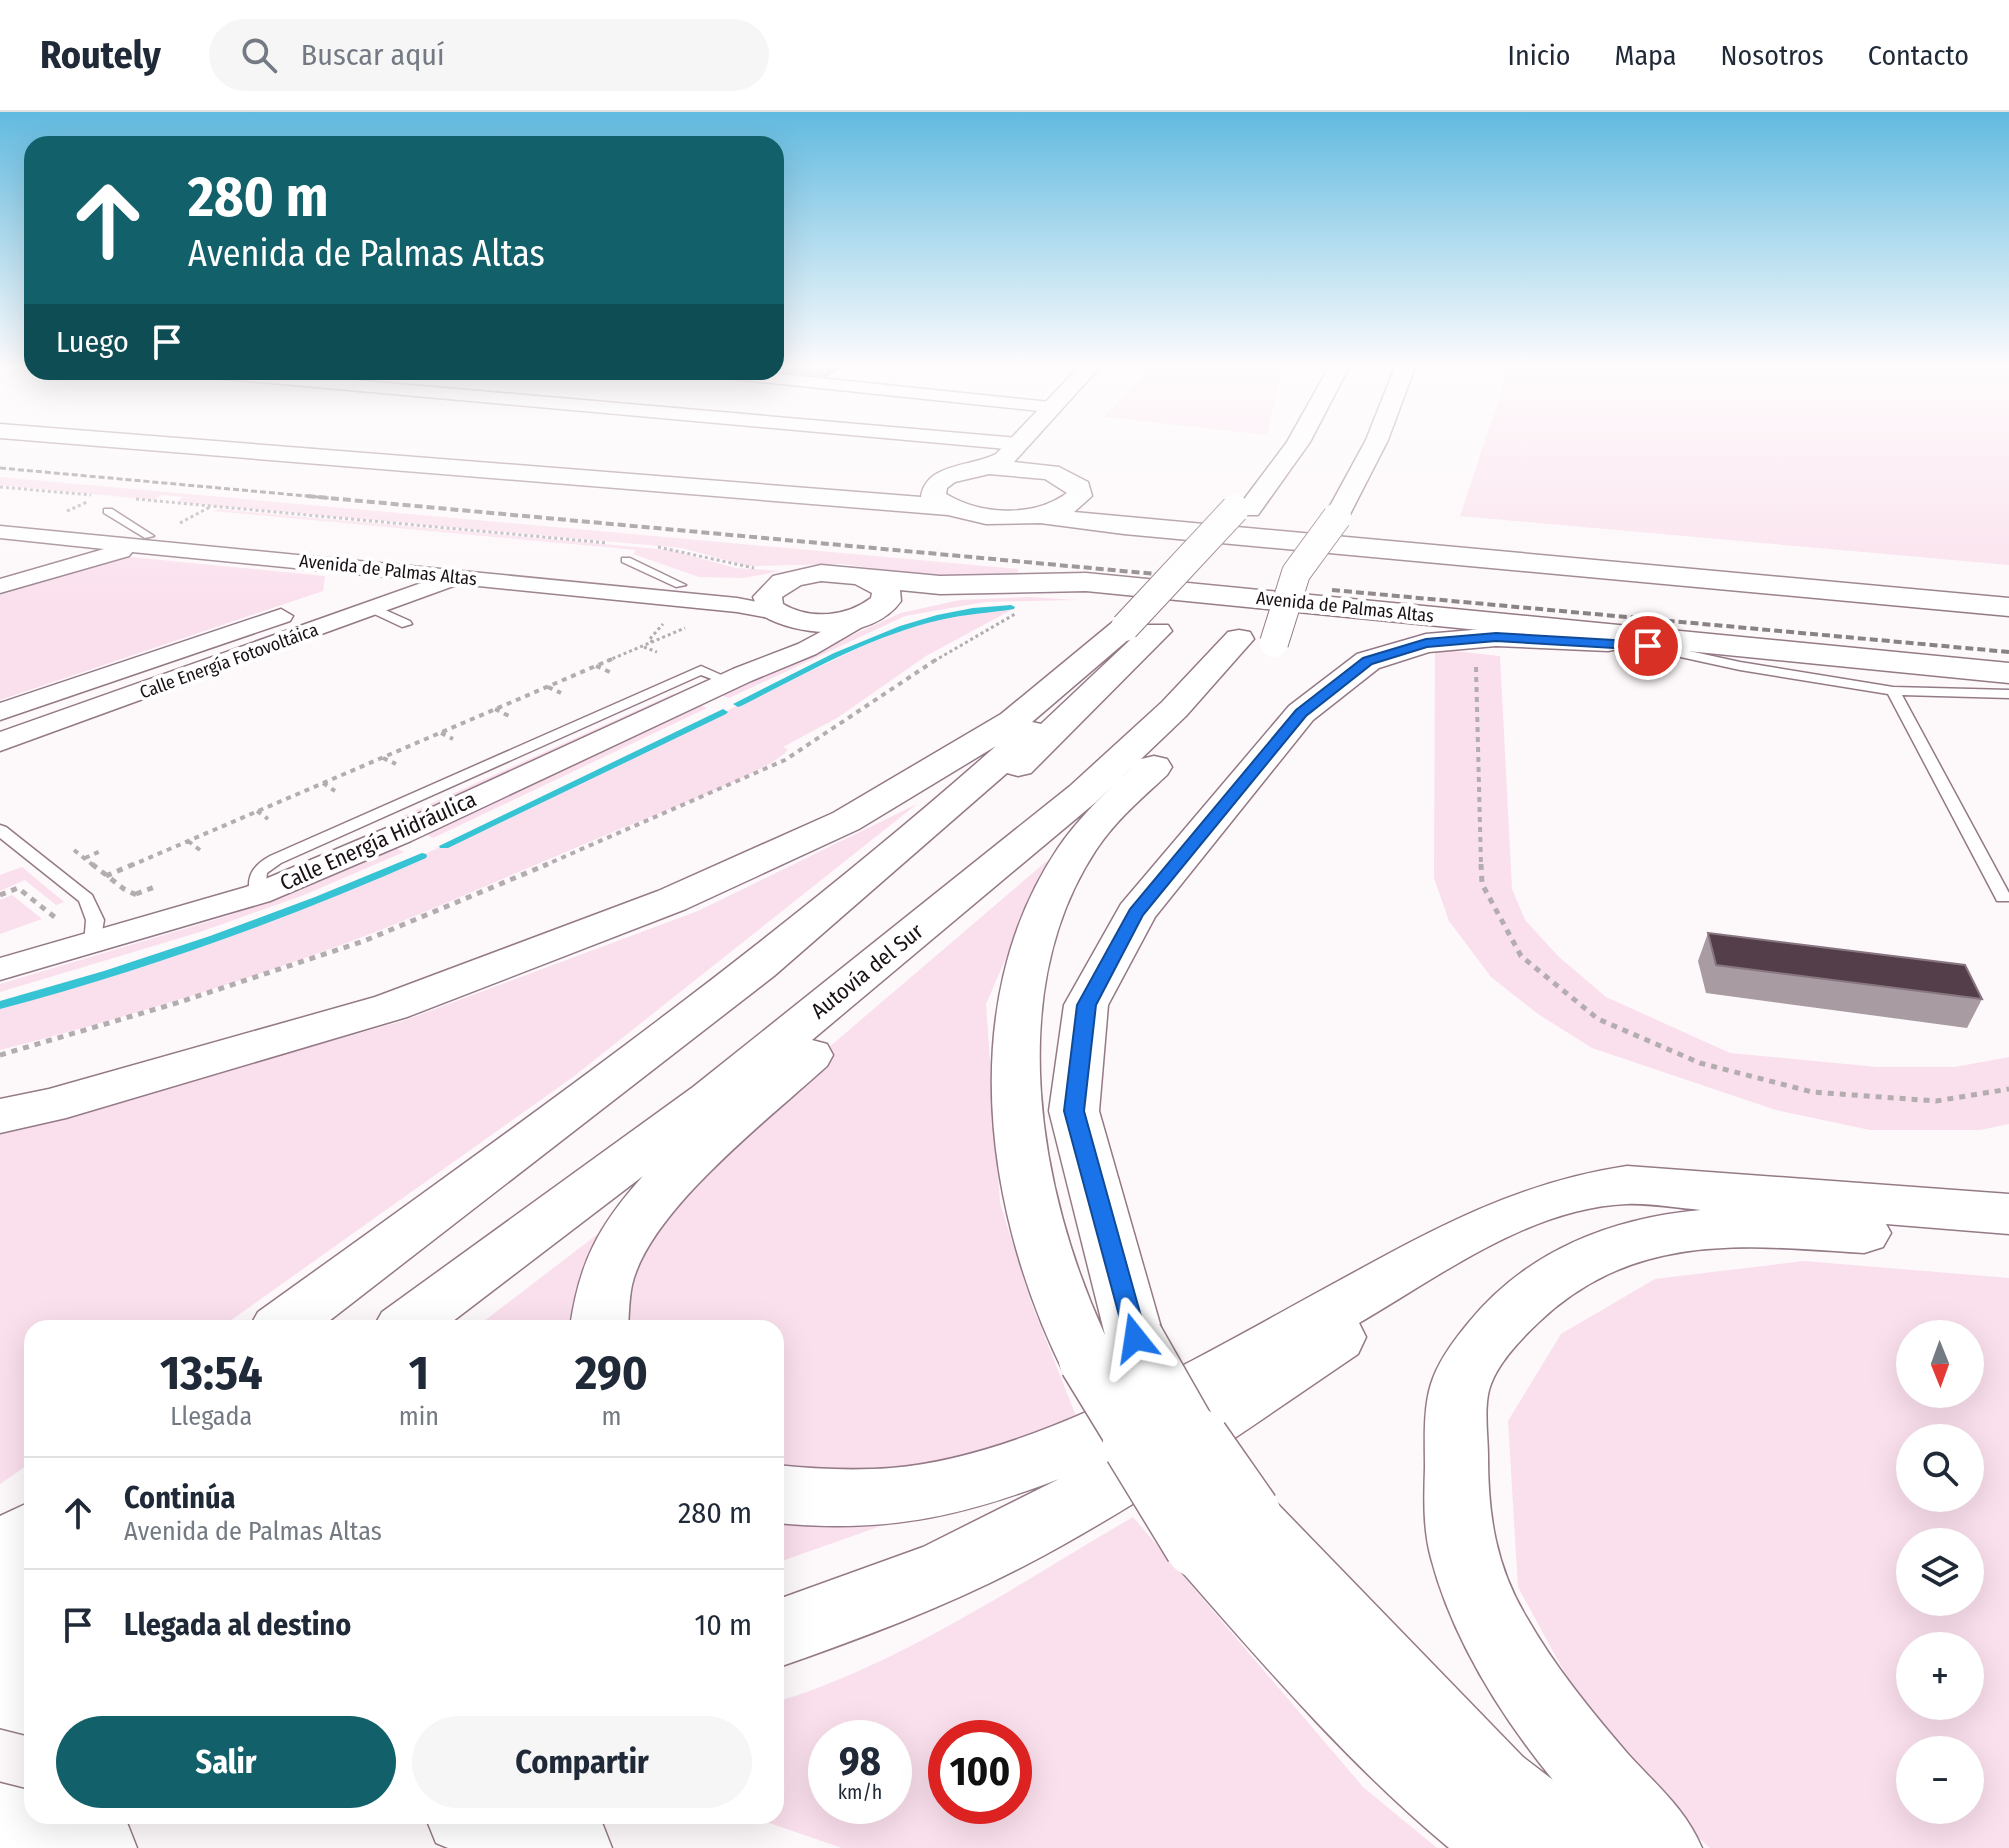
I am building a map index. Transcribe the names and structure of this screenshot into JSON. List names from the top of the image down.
{
  "streets": {
    "main road": ["Avenida de Palmas Altas", "Autovía del Sur"],
    "street": ["Calle Energía Fotovoltáica", "Calle Energía Hidráulica"]
  },
  "crossings": [
    ["Avenida de Palmas Altas", "Calle Energía Fotovoltáica"],
    ["Avenida de Palmas Altas", "Calle Energía Hidráulica"]
  ],
  "north": "bottom",
  "page": {
    "header": "Routely",
    "search": "Buscar aquí",
    "nav": [
      "Inicio",
      "Mapa",
      "Nosotros",
      "Contacto"
    ],
    "turn": ["280 m", "Avenida de Palmas Altas"],
    "then": "Luego",
    "map_buttons": ["+", "−"],
    "eta": [
      "13:54",
      "Llegada",
      "1",
      "min",
      "290",
      "m"
    ],
    "list": [
      {
        "name": "Continúa",
        "note": "Avenida de Palmas Altas",
        "value": "280 m"
      },
      {
        "name": "Llegada al destino",
        "value": "10 m"
      }
    ],
    "buttons": ["Salir", "Compartir"],
    "speed": "98 km/h",
    "limit": "100"
  }
}
